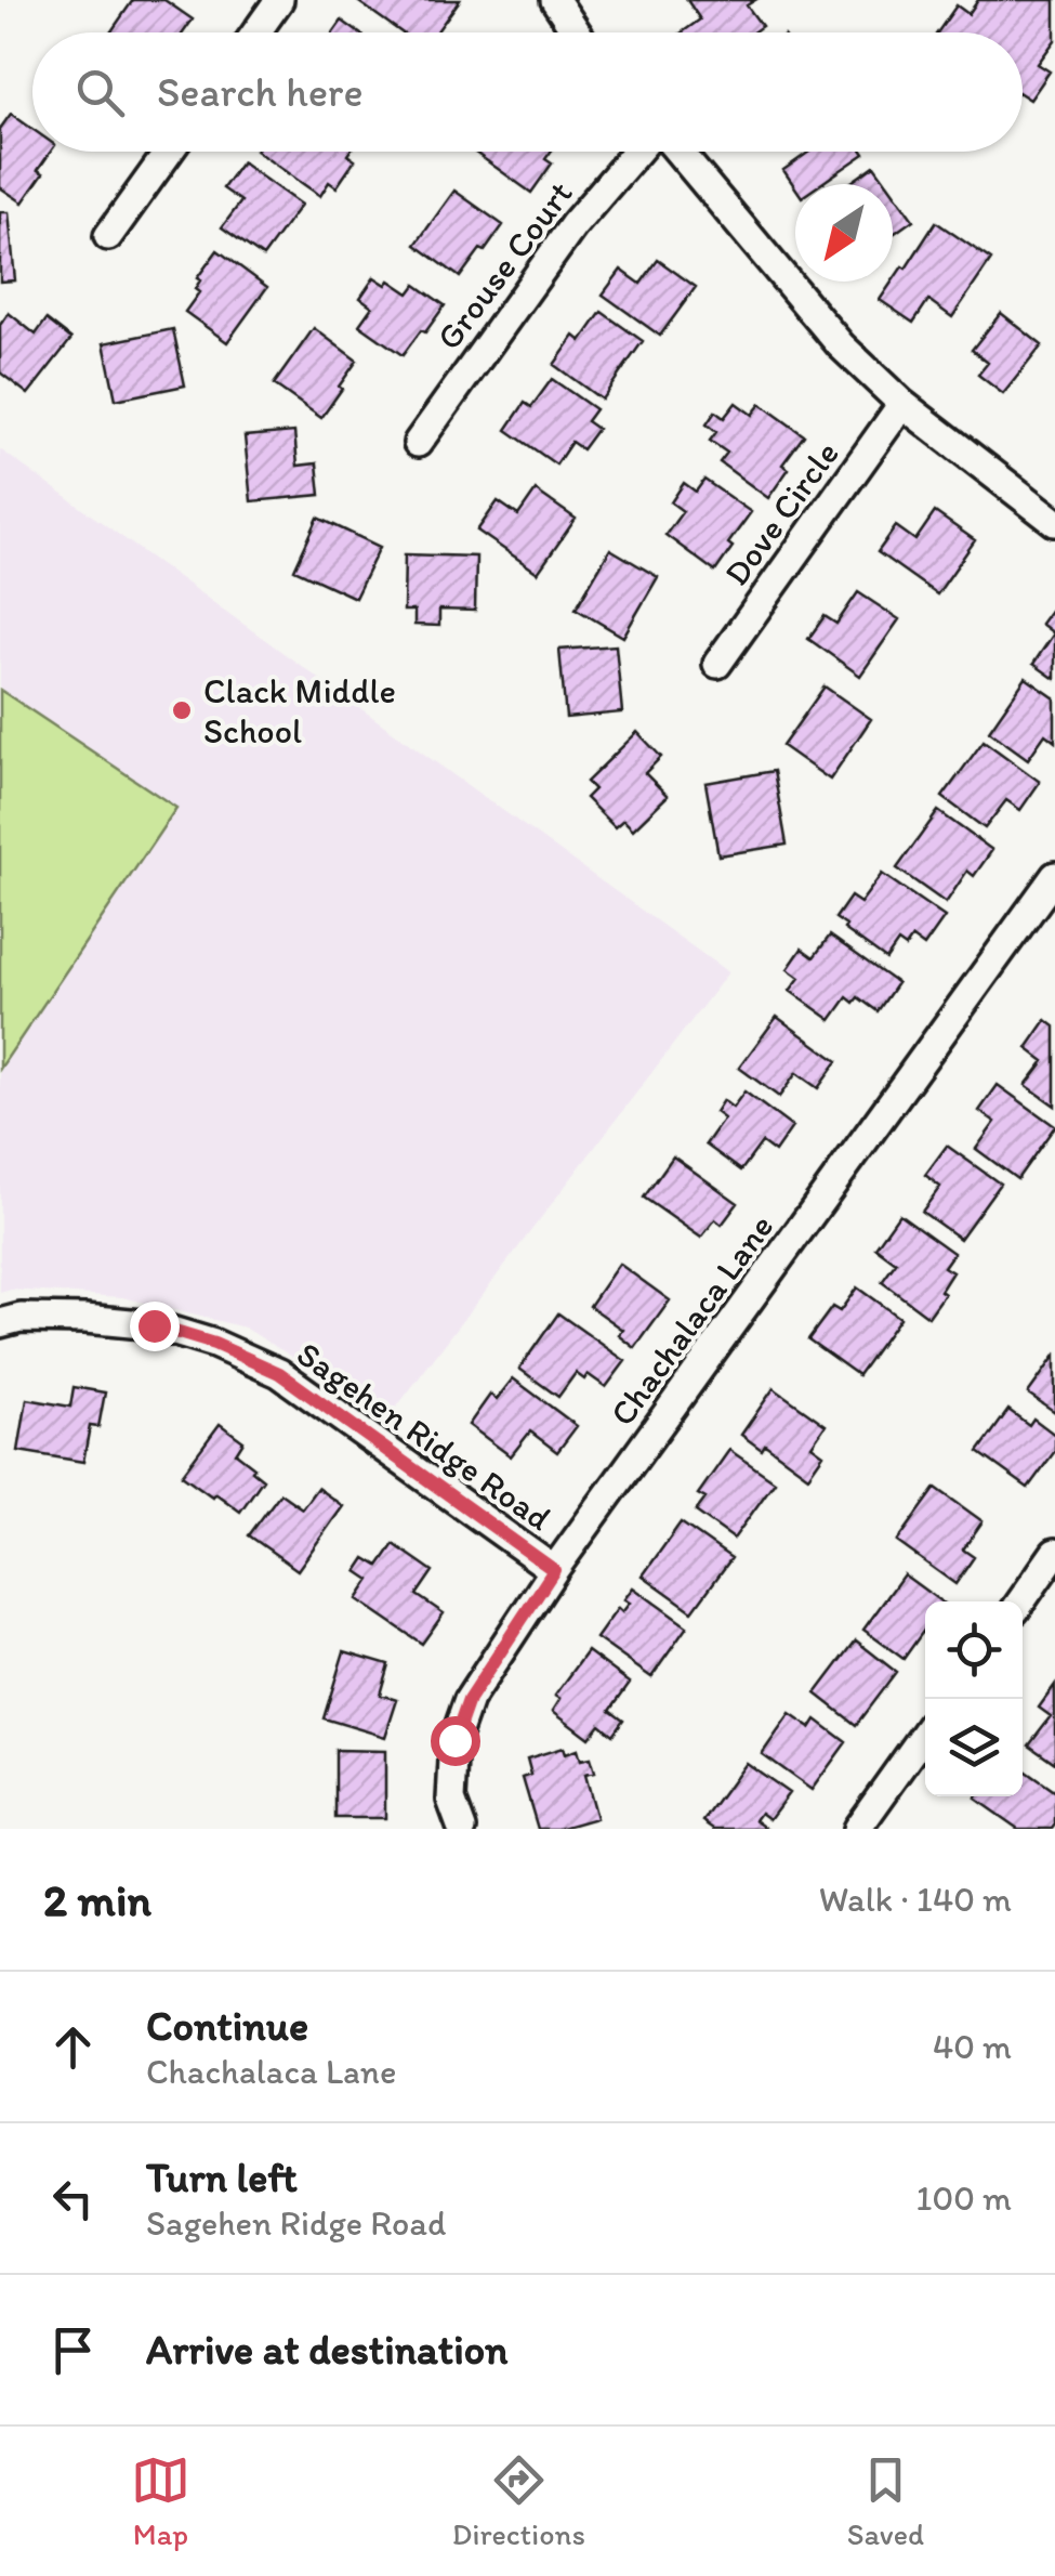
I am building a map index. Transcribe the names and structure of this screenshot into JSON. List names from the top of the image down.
{
  "streets": {
    "street": [
      "Grouse Court",
      "Dove Circle",
      "Chachalaca Lane",
      "Sagehen Ridge Road"
    ]
  },
  "crossings": [
    ["Chachalaca Lane", "Sagehen Ridge Road"]
  ],
  "places": ["Clack Middle School"],
  "north": "bottom left",
  "page": {
    "search": "Search here",
    "heading": ["2 min", "Walk · 140 m"],
    "list": [
      ["Continue", "Chachalaca Lane", "40 m"],
      ["Turn left", "Sagehen Ridge Road", "100 m"],
      "Arrive at destination"
    ],
    "nav": ["Map", "Directions", "Saved"]
  }
}
